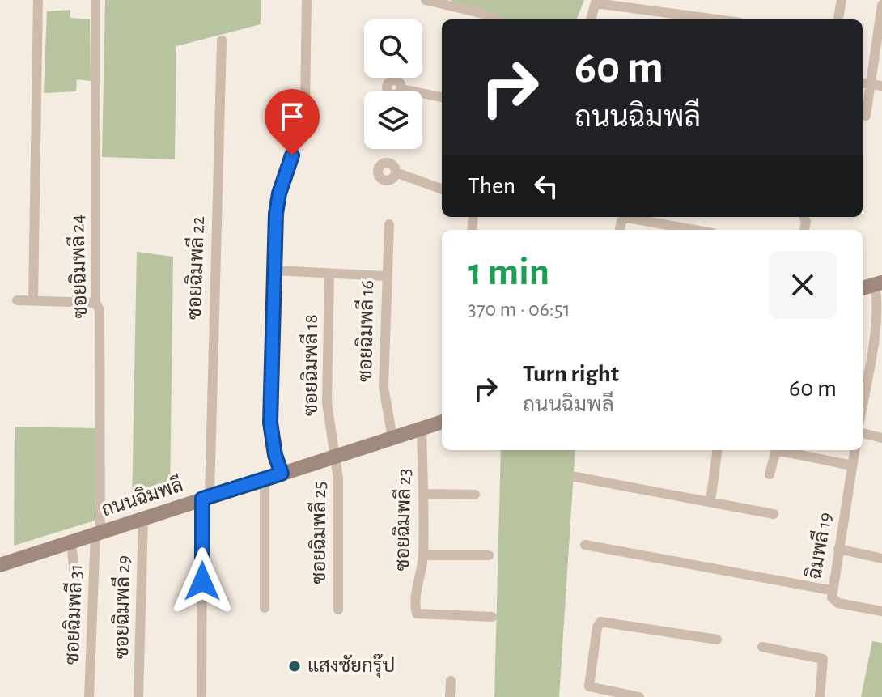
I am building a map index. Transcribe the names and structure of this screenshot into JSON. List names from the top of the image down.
{
  "streets": {
    "street": [
      "ซอยฉิมพลี 24",
      "ซอยฉิมพลี 22",
      "ซอยฉิมพลี 16",
      "ซอยฉิมพลี 18",
      "ถนนฉิมพลี",
      "ซอยฉิมพลี 23",
      "ซอยฉิมพลี 25",
      "ฉิมพลี 19",
      "ซอยฉิมพลี 29",
      "ซอยฉิมพลี 31"
    ]
  },
  "crossings": [
    ["ซอยฉิมพลี 24", "ถนนฉิมพลี"],
    ["ซอยฉิมพลี 24", "ซอยฉิมพลี 31"],
    ["ซอยฉิมพลี 22", "ถนนฉิมพลี"],
    ["ซอยฉิมพลี 16", "ถนนฉิมพลี"],
    ["ซอยฉิมพลี 18", "ถนนฉิมพลี"],
    ["ซอยฉิมพลี 18", "ซอยฉิมพลี 25"],
    ["ถนนฉิมพลี", "ซอยฉิมพลี 23"],
    ["ถนนฉิมพลี", "ซอยฉิมพลี 25"],
    ["ถนนฉิมพลี", "ซอยฉิมพลี 29"],
    ["ถนนฉิมพลี", "ซอยฉิมพลี 31"]
  ],
  "places": ["แสงชัยกรุ๊ป"],
  "page": {
    "turn": ["60 m", "ถนนฉิมพลี"],
    "then": "Then",
    "heading": ["1 min", "370 m · 06:51"],
    "list": [
      {
        "name": "Turn right",
        "note": "ถนนฉิมพลี",
        "value": "60 m"
      }
    ]
  }
}
